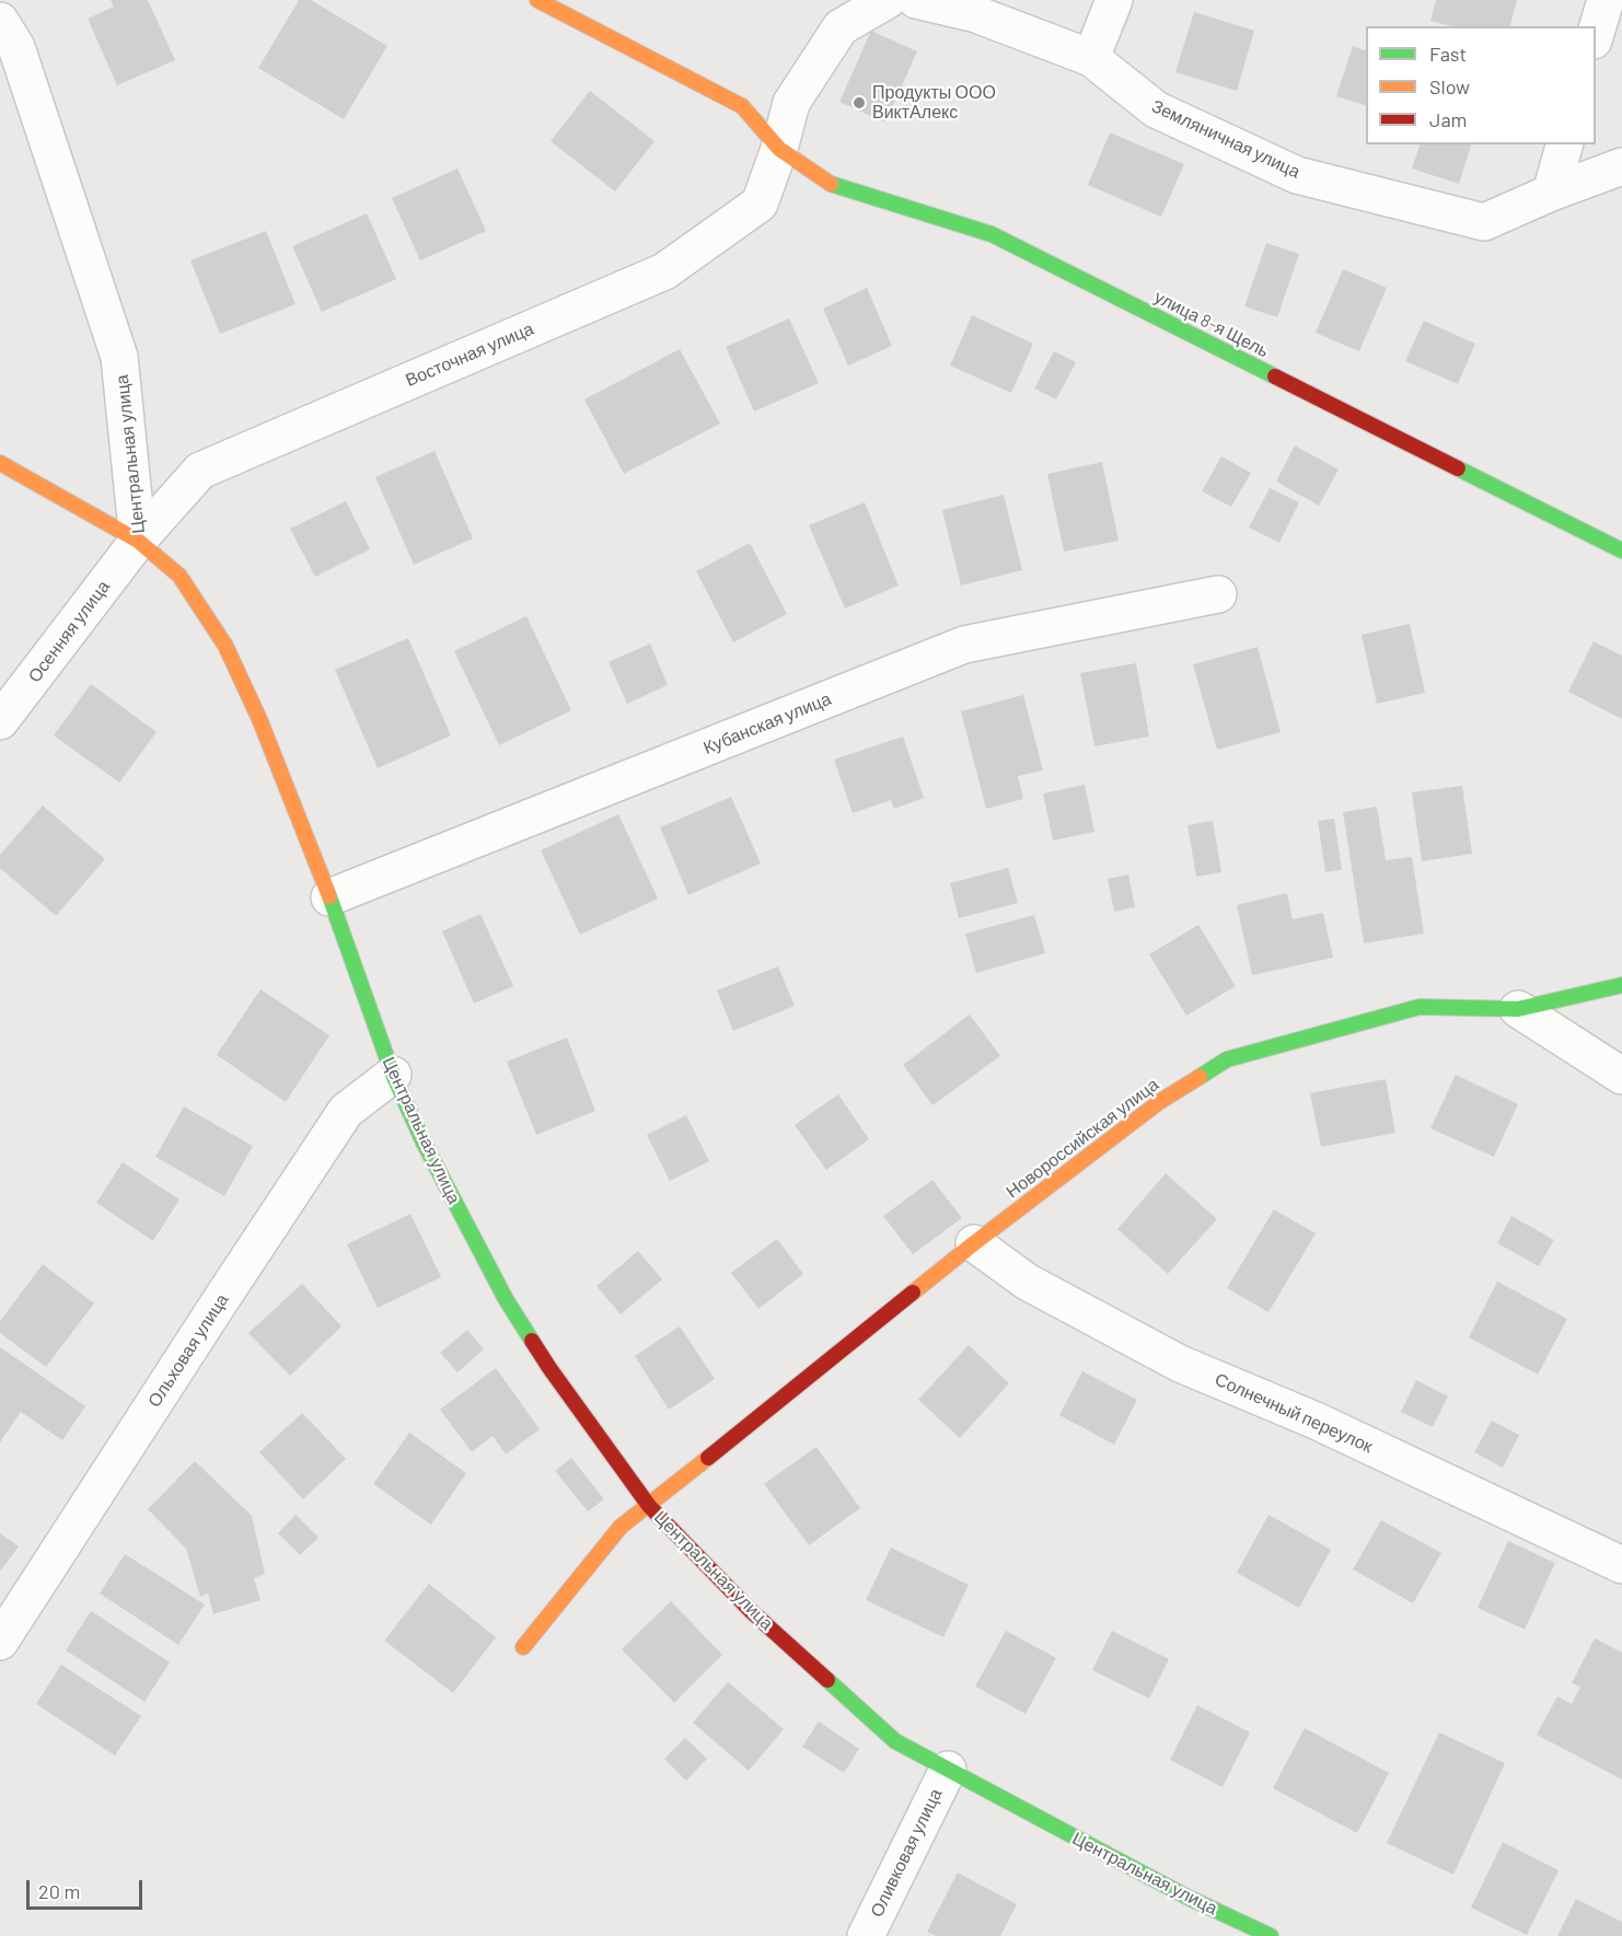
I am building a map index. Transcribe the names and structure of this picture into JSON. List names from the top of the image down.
{
  "streets": {
    "street": [
      "Земляничная улица",
      "улица 8-я Щель",
      "Восточная улица",
      "Центральная улица",
      "Осенняя улица",
      "Кубанская улица",
      "Новороссийская улица",
      "Ольховая улица",
      "Солнечный переулок",
      "Оливковая улица"
    ]
  },
  "crossings": [
    ["улица 8-я Щель", "Восточная улица"],
    ["Восточная улица", "Центральная улица"],
    ["Восточная улица", "Осенняя улица"],
    ["Центральная улица", "Осенняя улица"],
    ["Центральная улица", "Кубанская улица"],
    ["Центральная улица", "Новороссийская улица"],
    ["Центральная улица", "Ольховая улица"],
    ["Центральная улица", "Оливковая улица"],
    ["Новороссийская улица", "Солнечный переулок"]
  ],
  "places": ["Продукты ООО ВиктАлекс"],
  "legend": ["Fast", "Slow", "Jam"],
  "scale_bar": "20 m"
}
